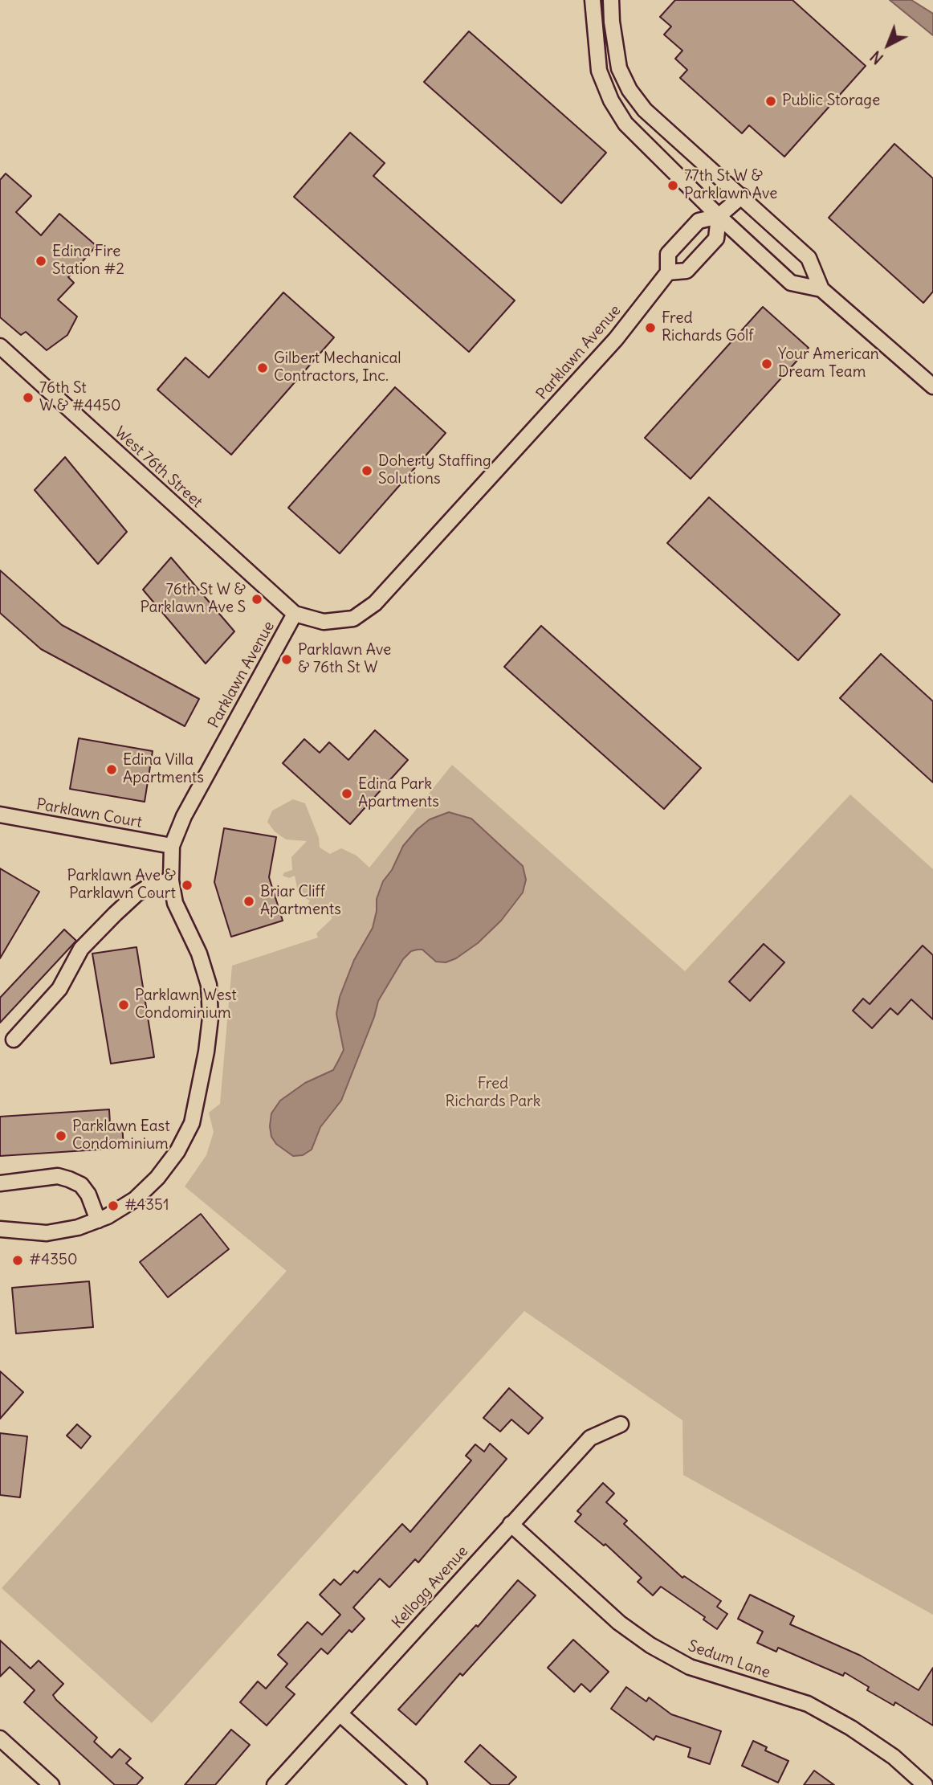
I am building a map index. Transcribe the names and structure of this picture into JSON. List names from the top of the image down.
{
  "streets": {
    "street": [
      "Parklawn Avenue",
      "West 76th Street",
      "Parklawn Court",
      "Kellogg Avenue",
      "Sedum Lane"
    ]
  },
  "crossings": [
    ["Parklawn Avenue", "West 76th Street"],
    ["Parklawn Avenue", "Parklawn Court"],
    ["Kellogg Avenue", "Sedum Lane"]
  ],
  "parks": ["Fred Richards Park"],
  "places": [
    "Public Storage",
    "77th St W & Parklawn Ave",
    "Edina Fire Station #2",
    "Fred Richards Golf",
    "Your American Dream Team",
    "Gilbert Mechanical Contractors, Inc.",
    "76th St W & #4450",
    "Doherty Staffing Solutions",
    "76th St W & Parklawn Ave S",
    "Parklawn Ave & 76th St W",
    "Edina Villa Apartments",
    "Edina Park Apartments",
    "Parklawn Ave & Parklawn Court",
    "Briar Cliff Apartments",
    "Parklawn West Condominium",
    "Parklawn East Condominium",
    "#4351",
    "#4350"
  ],
  "north": "bottom left"
}
